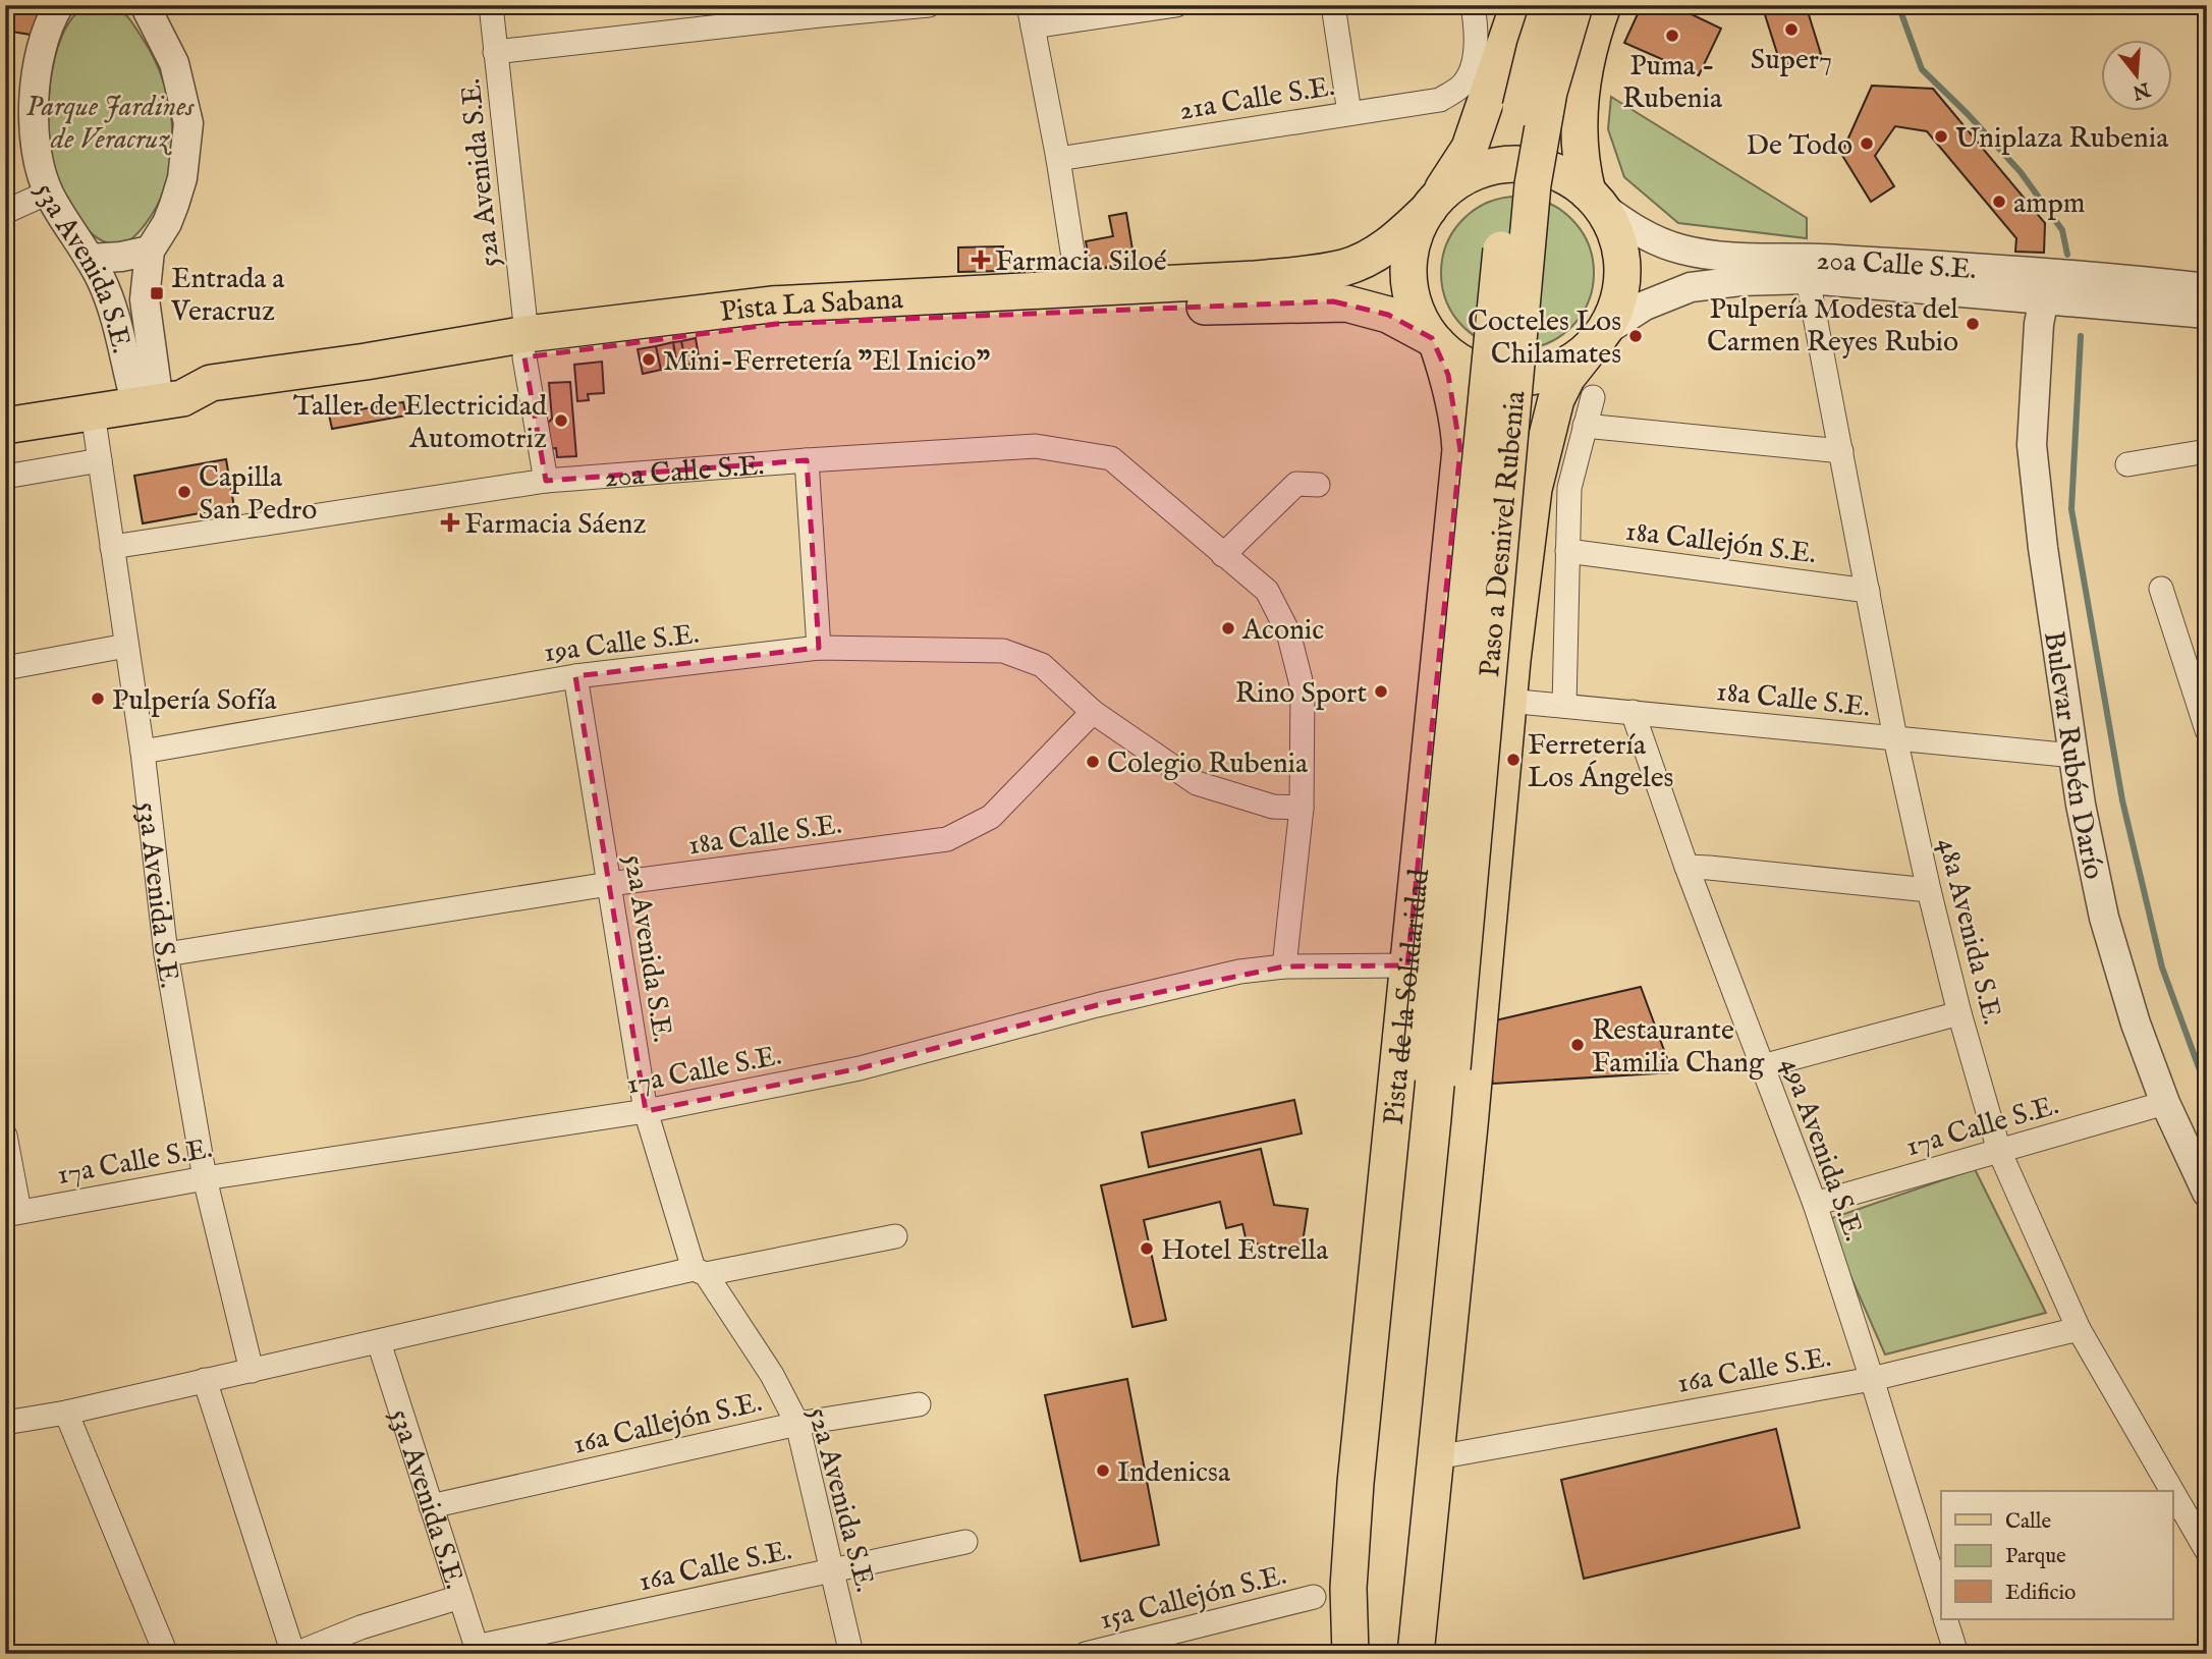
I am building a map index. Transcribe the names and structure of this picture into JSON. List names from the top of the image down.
{
  "streets": {
    "main road": ["Pista La Sabana", "Paso a Desnivel Rubenia", "Pista de la Solidaridad"],
    "street": [
      "21a Calle S.E.",
      "52a Avenida S.E.",
      "20a Calle S.E.",
      "53a Avenida S.E.",
      "18a Callejón S.E.",
      "19a Calle S.E.",
      "18a Calle S.E.",
      "Bulevar Rubén Darío",
      "48a Avenida S.E.",
      "17a Calle S.E.",
      "49a Avenida S.E.",
      "16a Calle S.E.",
      "16a Callejón S.E.",
      "15a Callejón S.E."
    ]
  },
  "crossings": [
    ["52a Avenida S.E.", "20a Calle S.E."],
    ["52a Avenida S.E.", "Pista La Sabana"],
    ["52a Avenida S.E.", "19a Calle S.E."],
    ["52a Avenida S.E.", "18a Calle S.E."],
    ["52a Avenida S.E.", "17a Calle S.E."],
    ["52a Avenida S.E.", "16a Calle S.E."],
    ["52a Avenida S.E.", "16a Callejón S.E."],
    ["20a Calle S.E.", "53a Avenida S.E."],
    ["20a Calle S.E.", "Pista La Sabana"],
    ["20a Calle S.E.", "Bulevar Rubén Darío"],
    ["20a Calle S.E.", "48a Avenida S.E."],
    ["20a Calle S.E.", "Pista de la Solidaridad"],
    ["20a Calle S.E.", "17a Calle S.E."],
    ["53a Avenida S.E.", "Pista La Sabana"],
    ["53a Avenida S.E.", "19a Calle S.E."],
    ["53a Avenida S.E.", "18a Calle S.E."],
    ["53a Avenida S.E.", "17a Calle S.E."],
    ["53a Avenida S.E.", "16a Calle S.E."],
    ["53a Avenida S.E.", "16a Callejón S.E."],
    ["Pista La Sabana", "Pista de la Solidaridad"],
    ["Paso a Desnivel Rubenia", "Pista de la Solidaridad"],
    ["18a Callejón S.E.", "48a Avenida S.E."],
    ["19a Calle S.E.", "18a Calle S.E."],
    ["18a Calle S.E.", "Bulevar Rubén Darío"],
    ["18a Calle S.E.", "48a Avenida S.E."],
    ["18a Calle S.E.", "49a Avenida S.E."],
    ["Bulevar Rubén Darío", "17a Calle S.E."],
    ["48a Avenida S.E.", "17a Calle S.E."],
    ["48a Avenida S.E.", "16a Calle S.E."],
    ["Pista de la Solidaridad", "17a Calle S.E."],
    ["17a Calle S.E.", "49a Avenida S.E."],
    ["49a Avenida S.E.", "16a Calle S.E."]
  ],
  "parks": ["Parque Jardines de Veracruz"],
  "places": {
    "other": [
      "Super7",
      "Puma - Rubenia",
      "Uniplaza Rubenia",
      "De Todo",
      "ampm",
      "Pulpería Modesta del Carmen Reyes Rubio",
      "Cocteles Los Chilamates",
      "Mini-Ferretería \"El Inicio\"",
      "Taller de Electricidad Automotriz",
      "Capilla San Pedro",
      "Aconic",
      "Rino Sport",
      "Pulpería Sofía",
      "Ferretería Los Ángeles",
      "Colegio Rubenia",
      "Restaurante Familia Chang",
      "Hotel Estrella",
      "Indenicsa"
    ],
    "health": ["Farmacia Siloé", "Farmacia Sáenz"],
    "transit": ["Entrada a Veracruz"]
  },
  "legend": ["Calle", "Parque", "Edificio"],
  "north": "bottom"
}
